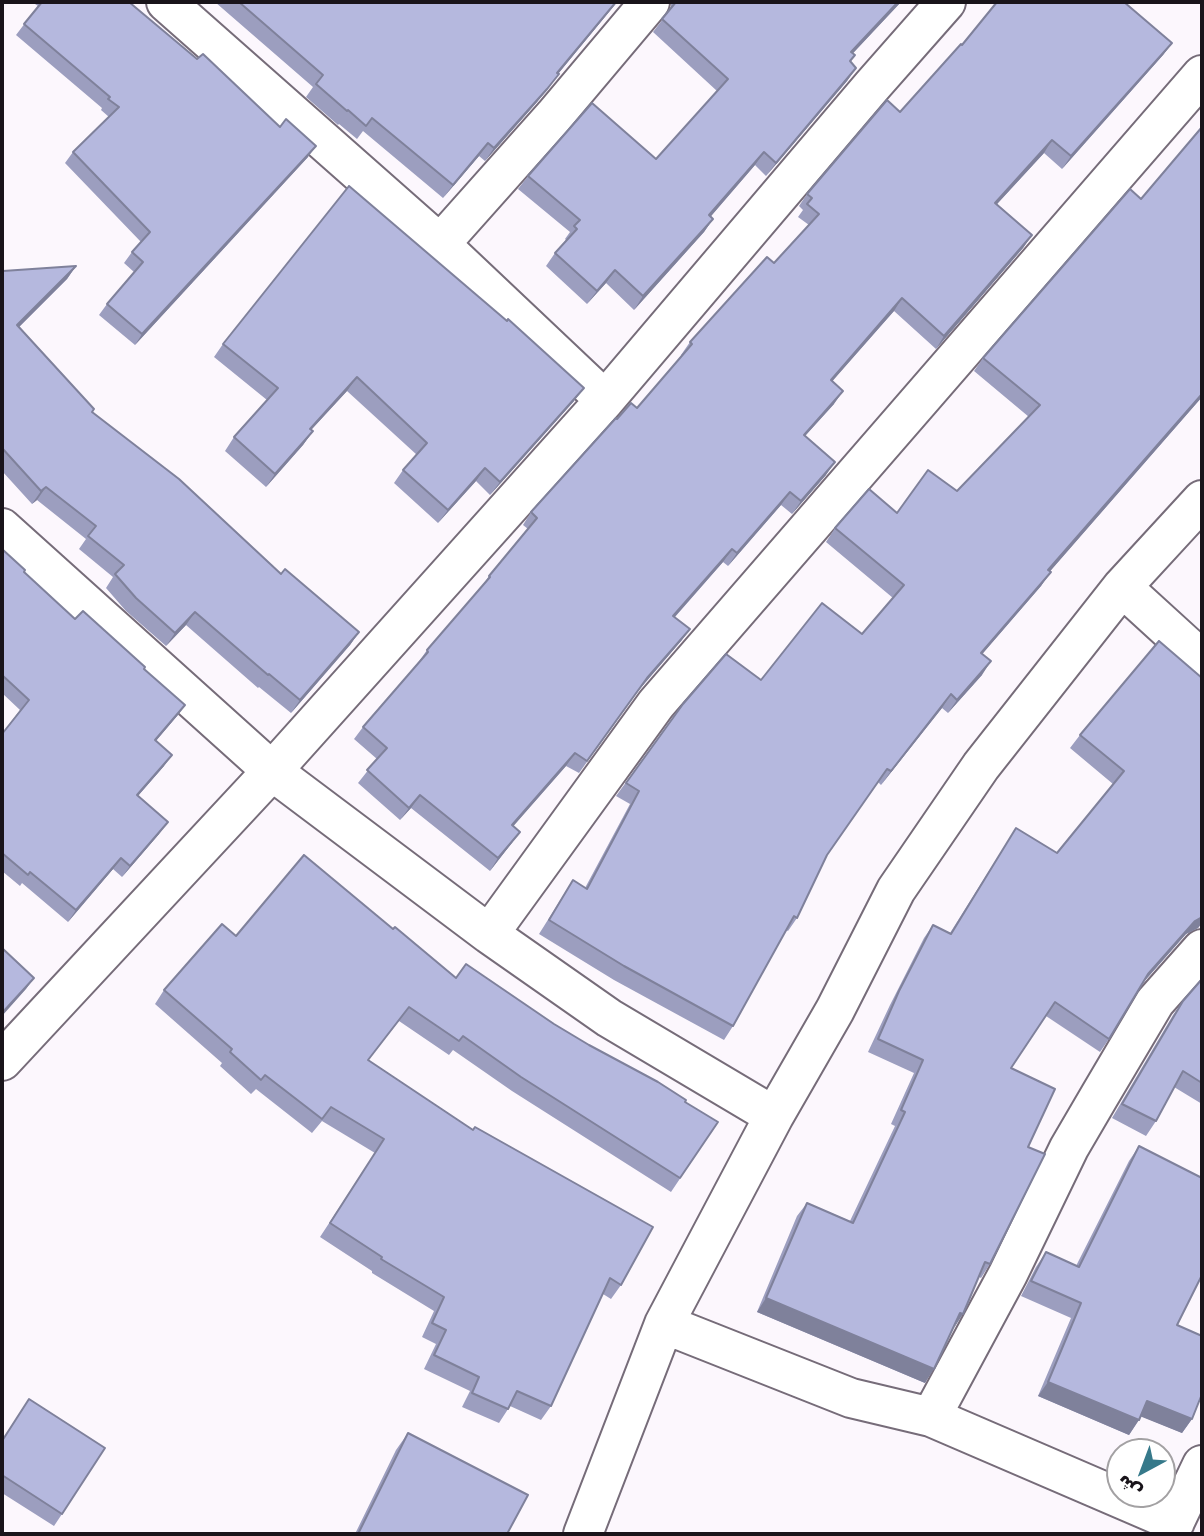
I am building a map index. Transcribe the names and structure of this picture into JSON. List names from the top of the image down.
{
  "north": "bottom left"
}
